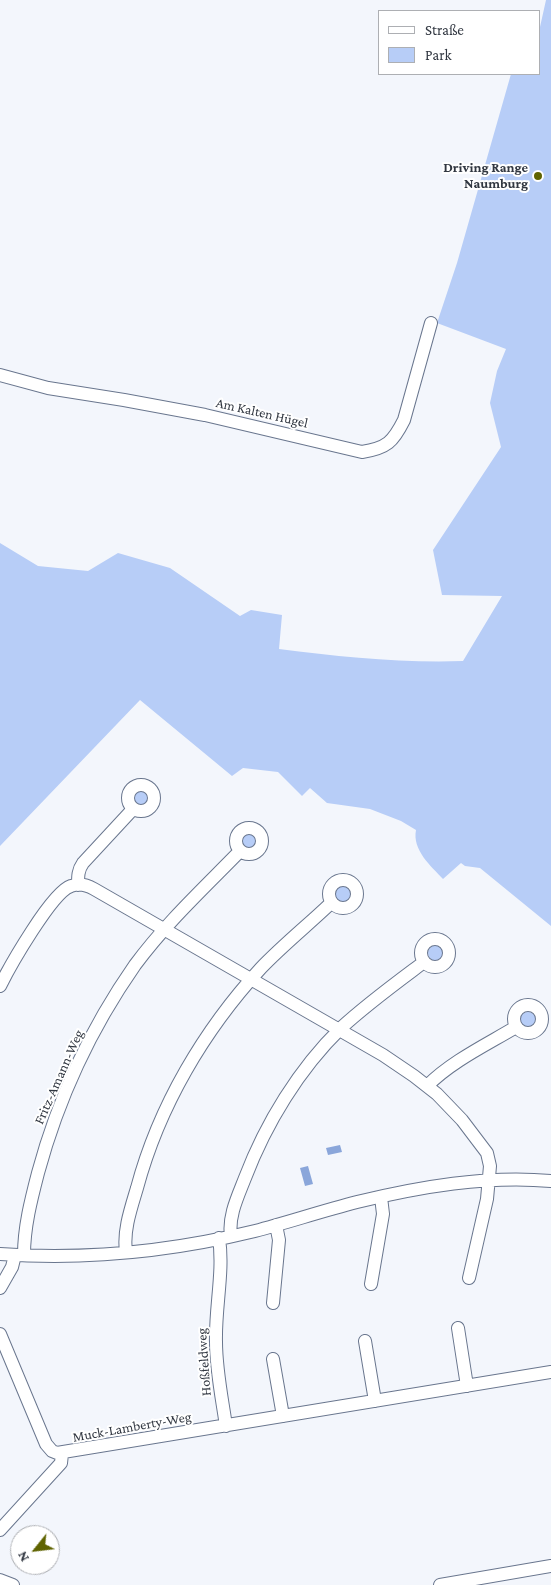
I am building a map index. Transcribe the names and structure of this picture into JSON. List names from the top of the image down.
{
  "streets": {
    "street": [
      "Am Kalten Hügel",
      "Fritz-Amann-Weg",
      "Hoßfeldweg",
      "Muck-Lamberty-Weg"
    ]
  },
  "crossings": [
    ["Hoßfeldweg", "Muck-Lamberty-Weg"]
  ],
  "places": ["Driving Range Naumburg"],
  "legend": ["Straße", "Park"],
  "north": "bottom left"
}
